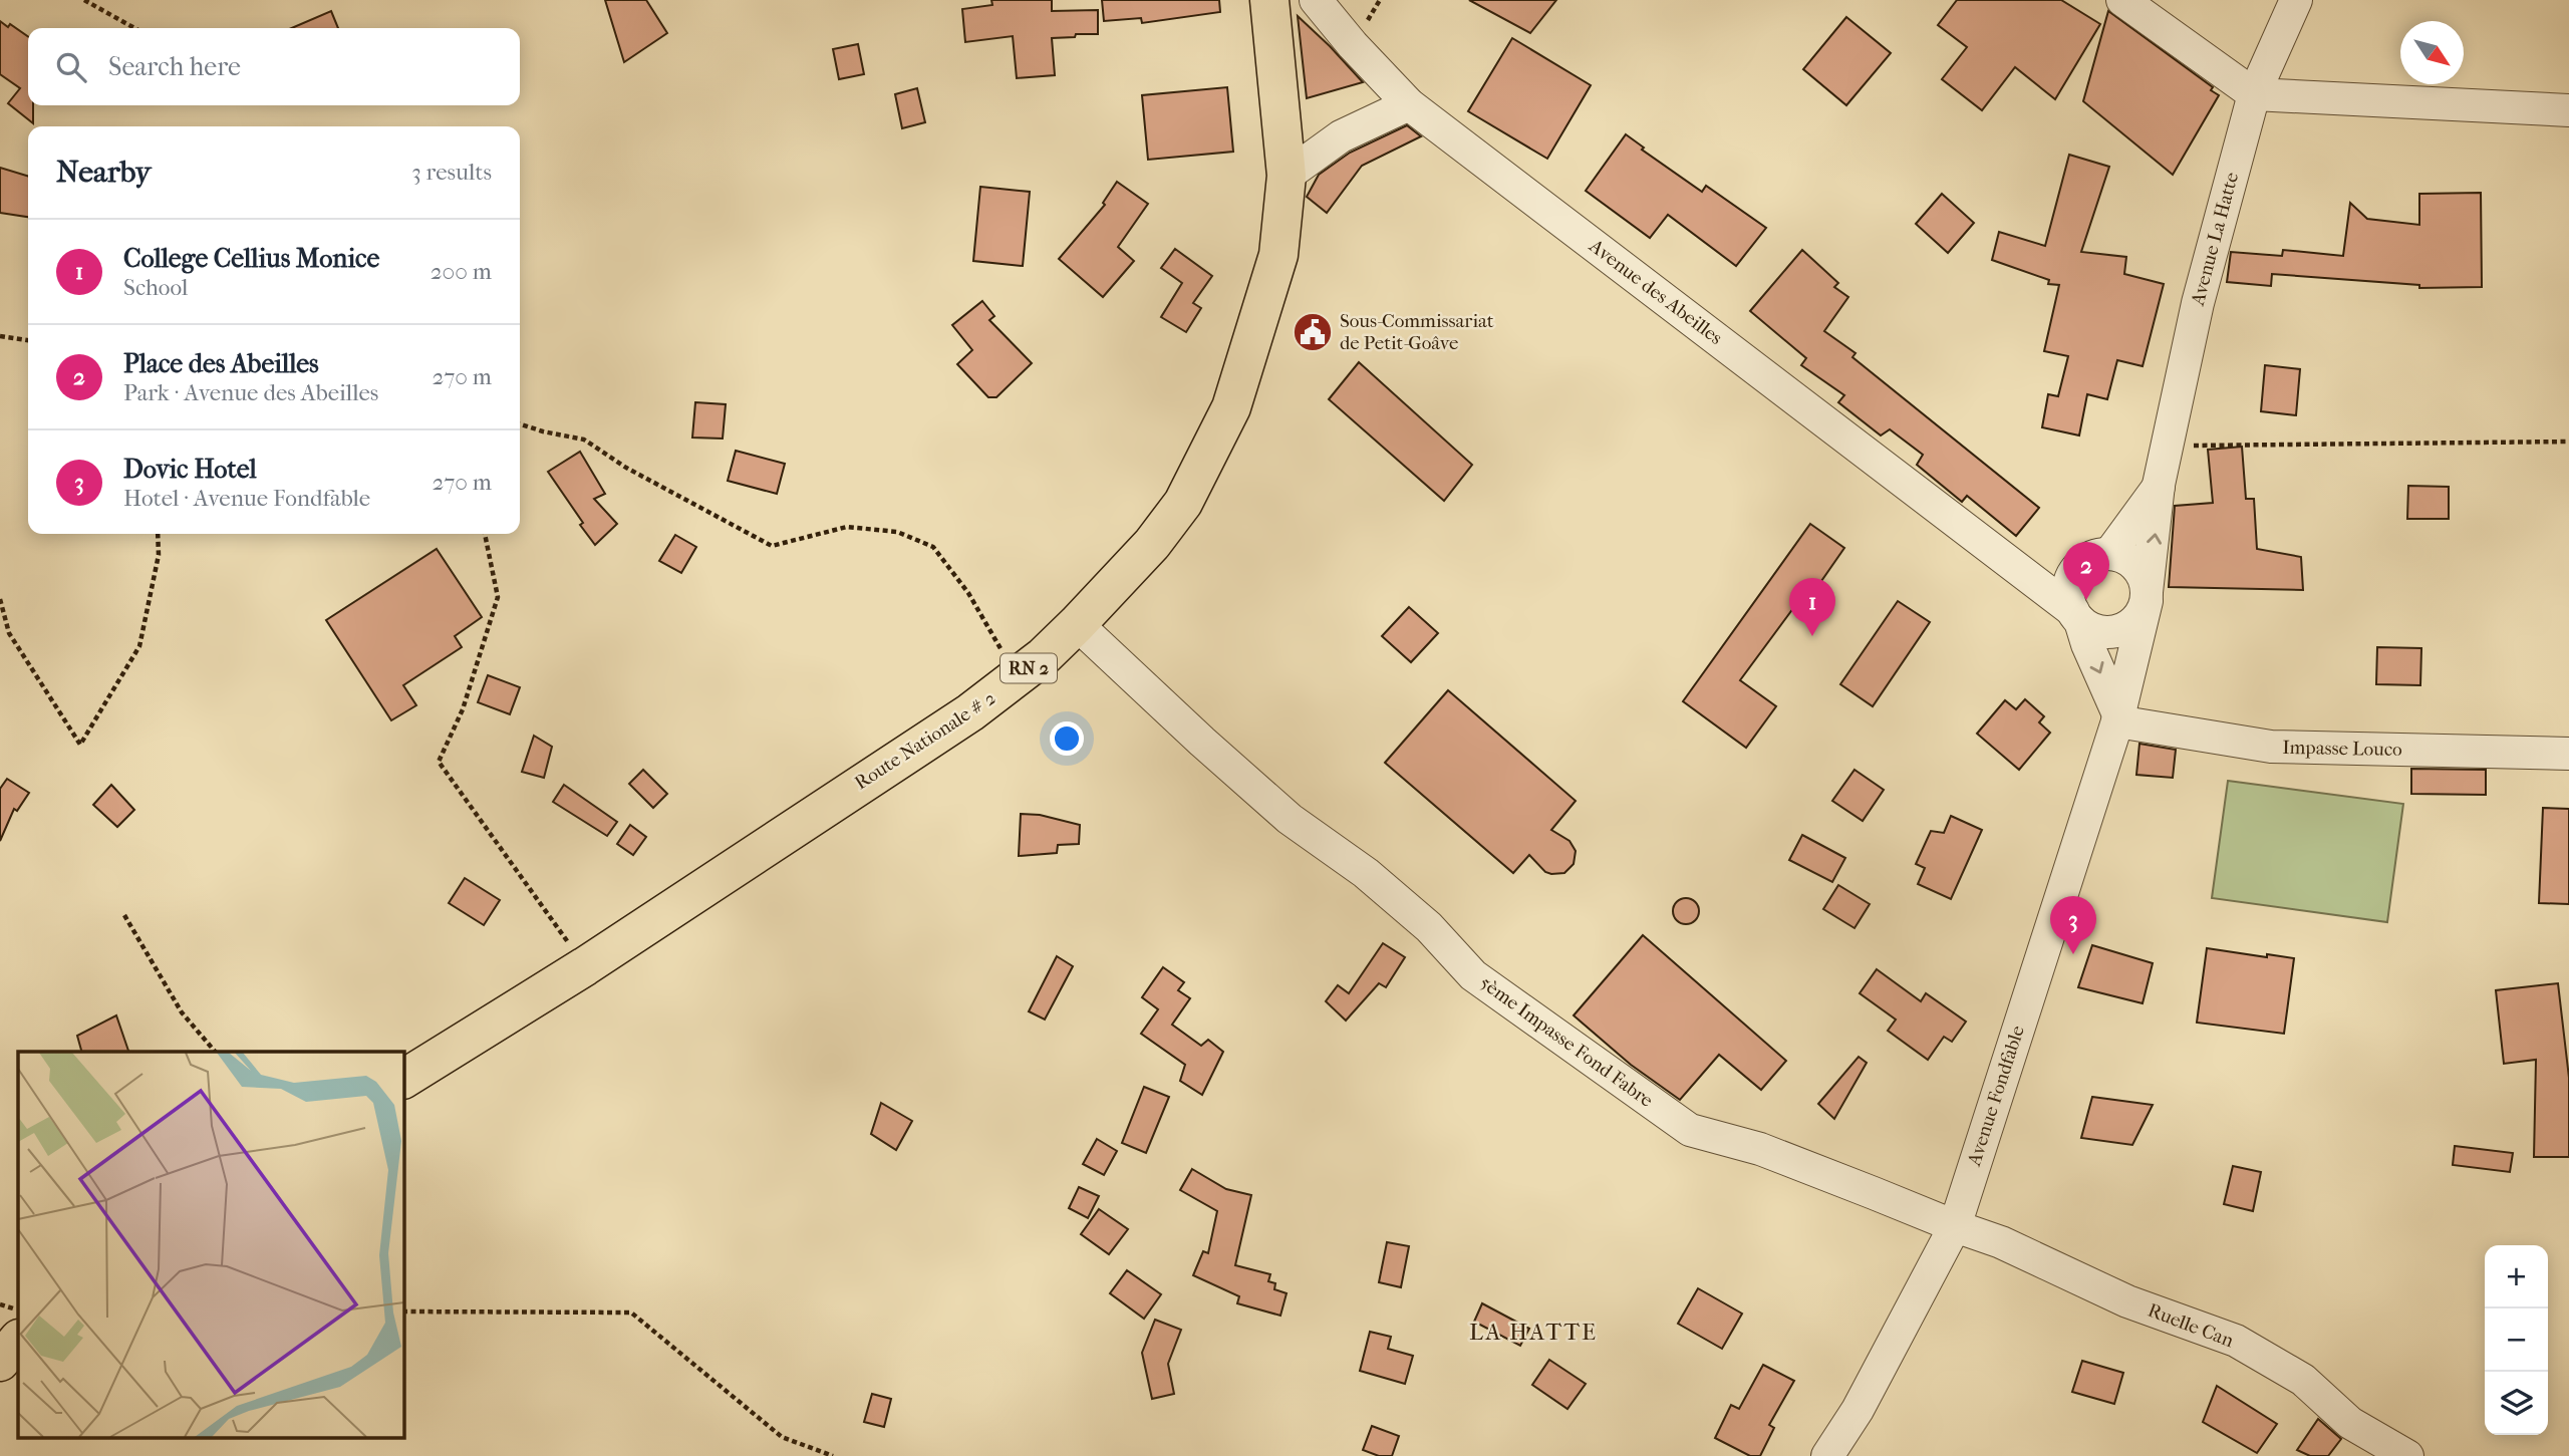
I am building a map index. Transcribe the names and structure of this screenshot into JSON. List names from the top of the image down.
{
  "streets": {
    "main road": ["RN 2", "Route Nationale # 2"],
    "street": [
      "Avenue La Hatte",
      "Avenue des Abeilles",
      "Impasse Louco",
      "5ème Impasse Fond Fabre",
      "Avenue Fondfable",
      "Ruelle Can"
    ]
  },
  "crossings": [
    ["Avenue La Hatte", "Avenue des Abeilles"],
    ["Avenue La Hatte", "Avenue Fondfable"],
    ["Avenue des Abeilles", "Avenue Fondfable"],
    ["Route Nationale # 2", "5ème Impasse Fond Fabre"],
    ["Impasse Louco", "Avenue Fondfable"],
    ["5ème Impasse Fond Fabre", "Avenue Fondfable"],
    ["5ème Impasse Fond Fabre", "Ruelle Can"],
    ["Avenue Fondfable", "Ruelle Can"]
  ],
  "districts": ["LA HATTE"],
  "places": {
    "public building": ["Sous-Commissariat de Petit-Goâve"]
  },
  "north": "bottom right",
  "page": {
    "search": "Search here",
    "heading": ["Nearby", "3 results"],
    "list": [
      {
        "mark": "1",
        "name": "College Cellius Monice",
        "note": "School",
        "value": "200 m"
      },
      {
        "mark": "2",
        "name": "Place des Abeilles",
        "note": "Park · Avenue des Abeilles",
        "value": "270 m"
      },
      {
        "mark": "3",
        "name": "Dovic Hotel",
        "note": "Hotel · Avenue Fondfable",
        "value": "270 m"
      }
    ],
    "pins": ["2", "1", "3"],
    "map_buttons": ["+", "−"]
  }
}
